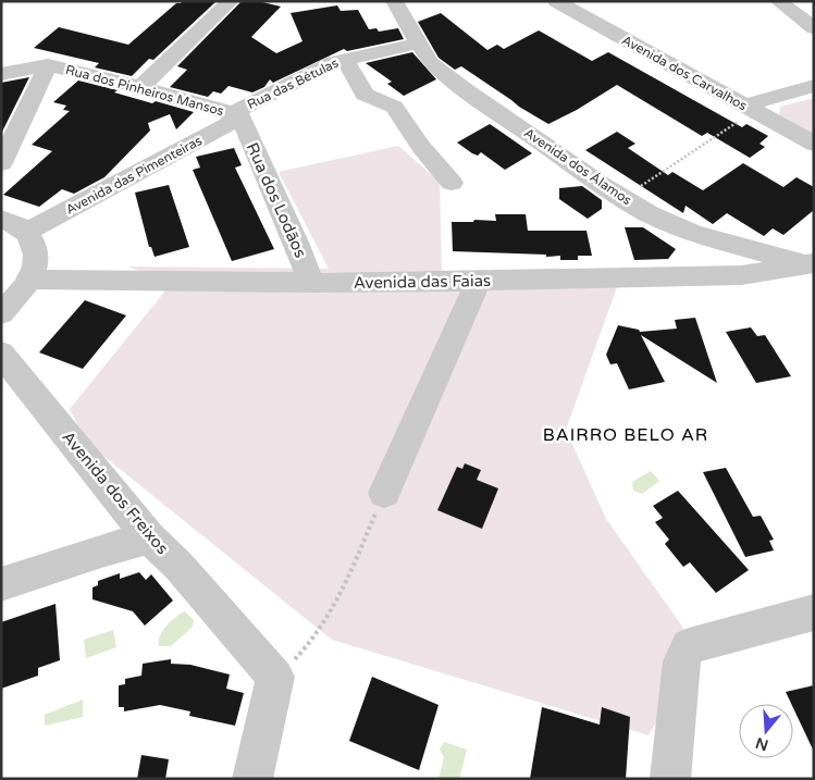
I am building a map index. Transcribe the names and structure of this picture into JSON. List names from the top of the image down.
{
  "streets": {
    "street": [
      "Avenida dos Carvalhos",
      "Rua das Bétulas",
      "Rua dos Pinheiros Mansos",
      "Avenida dos Álamos",
      "Avenida das Pimenteiras",
      "Rua dos Lodãos",
      "Avenida das Faias",
      "Avenida dos Freixos"
    ]
  },
  "crossings": [
    ["Rua das Bétulas", "Rua dos Pinheiros Mansos"],
    ["Rua das Bétulas", "Avenida dos Álamos"],
    ["Rua das Bétulas", "Avenida das Pimenteiras"],
    ["Rua das Bétulas", "Rua dos Lodãos"],
    ["Rua dos Pinheiros Mansos", "Avenida das Pimenteiras"],
    ["Rua dos Pinheiros Mansos", "Rua dos Lodãos"],
    ["Avenida dos Álamos", "Avenida das Faias"],
    ["Avenida das Pimenteiras", "Rua dos Lodãos"],
    ["Rua dos Lodãos", "Avenida das Faias"]
  ],
  "districts": ["BAIRRO BELO AR"],
  "north": "bottom"
}
